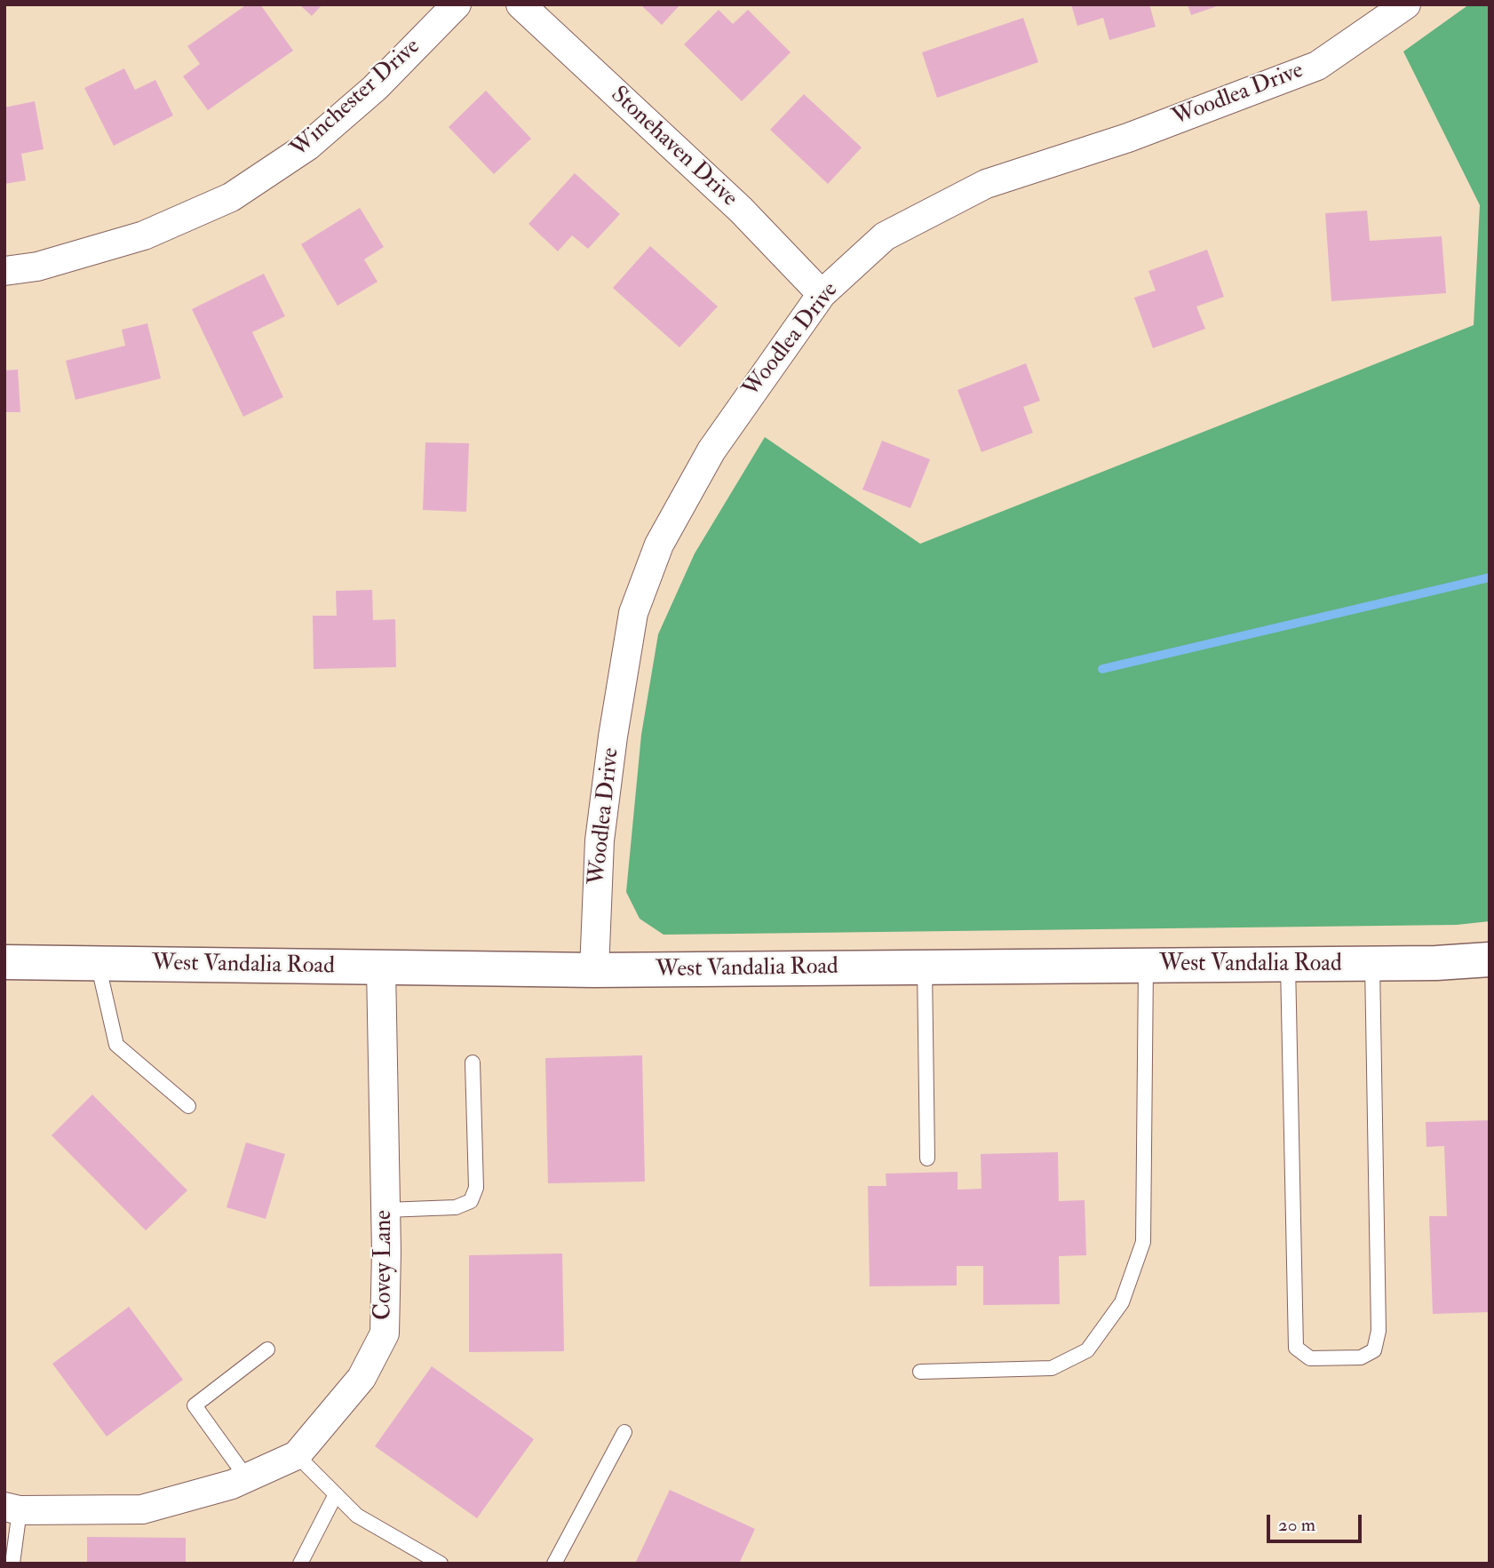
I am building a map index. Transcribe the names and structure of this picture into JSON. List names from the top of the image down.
{
  "streets": {
    "main road": ["West Vandalia Road"],
    "street": [
      "Woodlea Drive",
      "Winchester Drive",
      "Stonehaven Drive",
      "Covey Lane"
    ]
  },
  "crossings": [
    ["Woodlea Drive", "Stonehaven Drive"],
    ["Woodlea Drive", "West Vandalia Road"],
    ["West Vandalia Road", "Covey Lane"]
  ],
  "scale_bar": "20 m"
}
